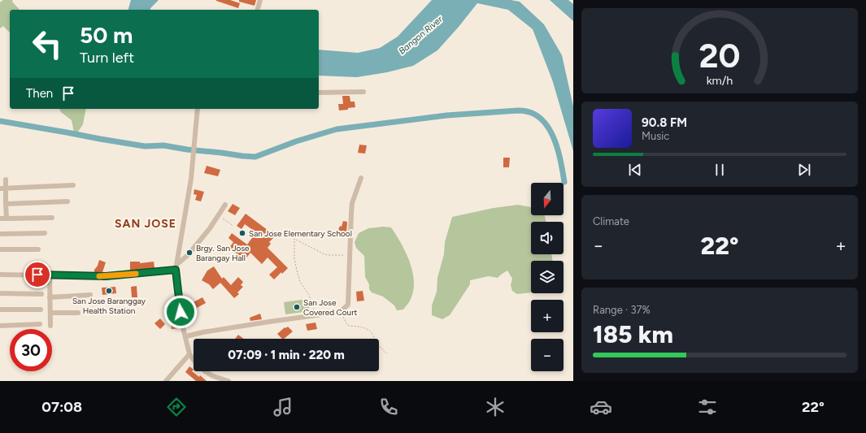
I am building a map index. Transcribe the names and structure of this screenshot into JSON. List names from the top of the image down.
{
  "districts": ["SAN JOSE"],
  "water": ["Bangon River"],
  "places": [
    "San Jose Elementary School",
    "Brgy. San Jose Barangay Hall",
    "San Jose Baranggay Health Station",
    "San Jose Covered Court"
  ],
  "north": "bottom",
  "page": {
    "turn": ["50 m", "Turn left"],
    "then": "Then",
    "song": ["90.8 FM", "Music"],
    "map_buttons": ["+", "−"],
    "tile": [
      "Climate",
      ["Range · 37%", "185 km"]
    ],
    "heat": ["−", "22°", "+"],
    "limit": "30",
    "trip": "07:09 · 1 min · 220 m",
    "tabs": ["07:08", "22°"],
    "gauge": ["20", "km/h"]
  }
}
